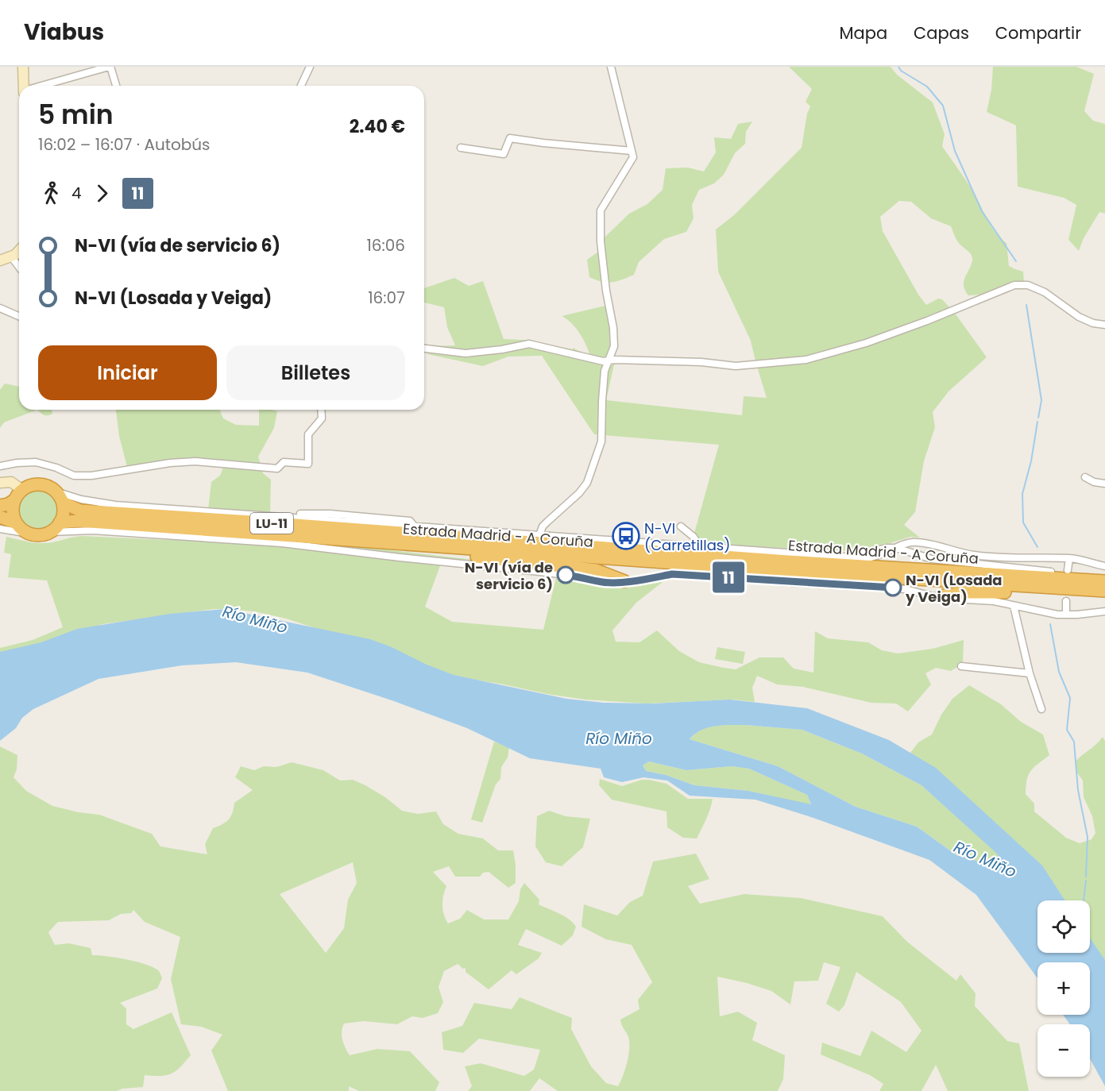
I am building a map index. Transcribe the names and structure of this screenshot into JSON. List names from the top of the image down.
{
  "streets": {
    "highway": ["LU-11", "Estrada Madrid - A Coruña"]
  },
  "water": ["Río Miño"],
  "places": {
    "bus stop": ["N-VI (Carretillas)"],
    "other": ["N-VI (vía de servicio 6)", "N-VI (Losada y Veiga)"]
  },
  "lines": ["bus line 11"],
  "page": {
    "header": "Viabus",
    "nav": ["Mapa", "Capas", "Compartir"],
    "on_map": "11",
    "heading": ["5 min", "16:02 – 16:07 · Autobús", "2.40 €"],
    "legs": ["4", "11"],
    "list": [
      {
        "name": "N-VI (vía de servicio 6)",
        "value": "16:06"
      },
      {
        "name": "N-VI (Losada y Veiga)",
        "value": "16:07"
      }
    ],
    "buttons": ["Iniciar", "Billetes"],
    "map_buttons": ["+", "−"]
  }
}
